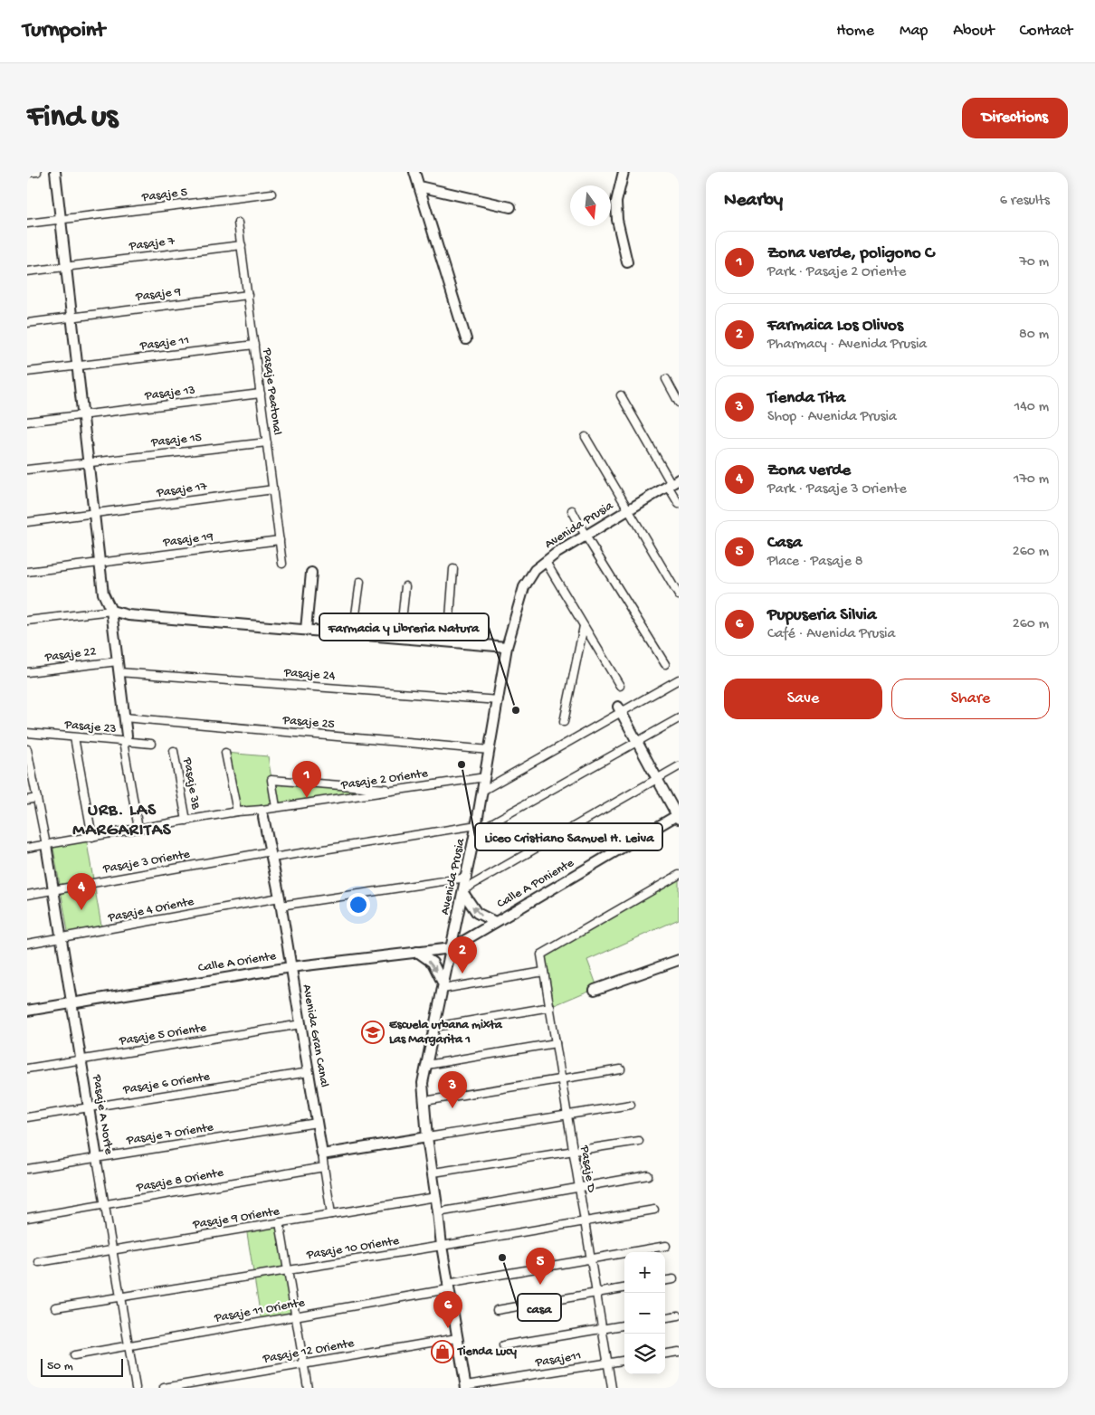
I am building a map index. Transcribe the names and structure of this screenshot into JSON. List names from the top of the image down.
{
  "streets": {
    "street": [
      "Pasaje 5",
      "Pasaje 7",
      "Pasaje 9",
      "Pasaje 11",
      "Pasaje Peatonal",
      "Pasaje 13",
      "Pasaje 15",
      "Pasaje 17",
      "Avenida Prusia",
      "Pasaje 19",
      "Pasaje 22",
      "Pasaje 24",
      "Pasaje 25",
      "Pasaje 23",
      "Pasaje 2 Oriente",
      "Pasaje 3B",
      "Pasaje 3 Oriente",
      "Calle A Poniente",
      "Pasaje 4 Oriente",
      "Calle A Oriente",
      "Pasaje 5 Oriente",
      "Avenida Gran Canal",
      "Pasaje 6 Oriente",
      "Pasaje A Norte",
      "Pasaje 7 Oriente",
      "Pasaje D",
      "Pasaje 8 Oriente",
      "Pasaje 9 Oriente",
      "Pasaje 10 Oriente",
      "Pasaje 11 Oriente",
      "Pasaje 12 Oriente",
      "Pasaje11"
    ]
  },
  "crossings": [
    ["Pasaje 7", "Pasaje Peatonal"],
    ["Pasaje 9", "Pasaje Peatonal"],
    ["Pasaje 11", "Pasaje Peatonal"],
    ["Pasaje Peatonal", "Pasaje 13"],
    ["Pasaje Peatonal", "Pasaje 15"],
    ["Pasaje Peatonal", "Pasaje 17"],
    ["Pasaje Peatonal", "Pasaje 19"],
    ["Avenida Prusia", "Pasaje 24"],
    ["Avenida Prusia", "Pasaje 25"],
    ["Avenida Prusia", "Pasaje 2 Oriente"],
    ["Avenida Prusia", "Pasaje 3 Oriente"],
    ["Avenida Prusia", "Calle A Poniente"],
    ["Avenida Prusia", "Pasaje 4 Oriente"],
    ["Avenida Prusia", "Calle A Oriente"],
    ["Avenida Prusia", "Pasaje 9 Oriente"],
    ["Avenida Prusia", "Pasaje 10 Oriente"],
    ["Avenida Prusia", "Pasaje 11 Oriente"],
    ["Avenida Prusia", "Pasaje 12 Oriente"],
    ["Avenida Prusia", "Pasaje11"],
    ["Pasaje 2 Oriente", "Pasaje 3B"],
    ["Pasaje 2 Oriente", "Avenida Gran Canal"],
    ["Pasaje 2 Oriente", "Pasaje A Norte"],
    ["Pasaje 3 Oriente", "Avenida Gran Canal"],
    ["Pasaje 3 Oriente", "Pasaje A Norte"],
    ["Calle A Poniente", "Calle A Oriente"],
    ["Pasaje 4 Oriente", "Avenida Gran Canal"],
    ["Pasaje 4 Oriente", "Pasaje A Norte"],
    ["Calle A Oriente", "Avenida Gran Canal"],
    ["Calle A Oriente", "Pasaje A Norte"],
    ["Pasaje 5 Oriente", "Avenida Gran Canal"],
    ["Pasaje 5 Oriente", "Pasaje A Norte"],
    ["Avenida Gran Canal", "Pasaje 6 Oriente"],
    ["Avenida Gran Canal", "Pasaje 7 Oriente"],
    ["Pasaje 6 Oriente", "Pasaje A Norte"],
    ["Pasaje A Norte", "Pasaje 7 Oriente"],
    ["Pasaje A Norte", "Pasaje 8 Oriente"],
    ["Pasaje A Norte", "Pasaje 9 Oriente"],
    ["Pasaje A Norte", "Pasaje 10 Oriente"],
    ["Pasaje A Norte", "Pasaje 11 Oriente"],
    ["Pasaje D", "Pasaje 10 Oriente"],
    ["Pasaje D", "Pasaje 11 Oriente"],
    ["Pasaje D", "Pasaje11"]
  ],
  "districts": ["URB. LAS MARGARITAS"],
  "places": {
    "other": ["Farmacia y Libreria Natura", "Liceo Cristiano Samuel H. Leiva", "casa"],
    "school or university": ["Escuela urbana mixta Las Margarita 1"],
    "shop": ["Tienda Lucy"]
  },
  "scale_bar": "50 m",
  "north": "bottom",
  "page": {
    "header": "Turnpoint",
    "nav": [
      "Home",
      "Map",
      "About",
      "Contact"
    ],
    "buttons": [
      "Directions",
      ["Save", "Share"]
    ],
    "title": "Find us",
    "heading": ["Nearby", "6 results"],
    "list": [
      {
        "mark": "1",
        "name": "Zona verde, poligono C",
        "note": "Park · Pasaje 2 Oriente",
        "value": "70 m"
      },
      {
        "mark": "2",
        "name": "Farmaica Los Olivos",
        "note": "Pharmacy · Avenida Prusia",
        "value": "80 m"
      },
      {
        "mark": "3",
        "name": "Tienda Tita",
        "note": "Shop · Avenida Prusia",
        "value": "140 m"
      },
      {
        "mark": "4",
        "name": "Zona verde",
        "note": "Park · Pasaje 3 Oriente",
        "value": "170 m"
      },
      {
        "mark": "5",
        "name": "Casa",
        "note": "Place · Pasaje 8",
        "value": "260 m"
      },
      {
        "mark": "6",
        "name": "Pupuseria Silvia",
        "note": "Café · Avenida Prusia",
        "value": "260 m"
      }
    ],
    "pins": [
      "1",
      "4",
      "2",
      "3",
      "5",
      "6"
    ],
    "map_buttons": ["+", "−"],
    "scale": "50 m"
  }
}
